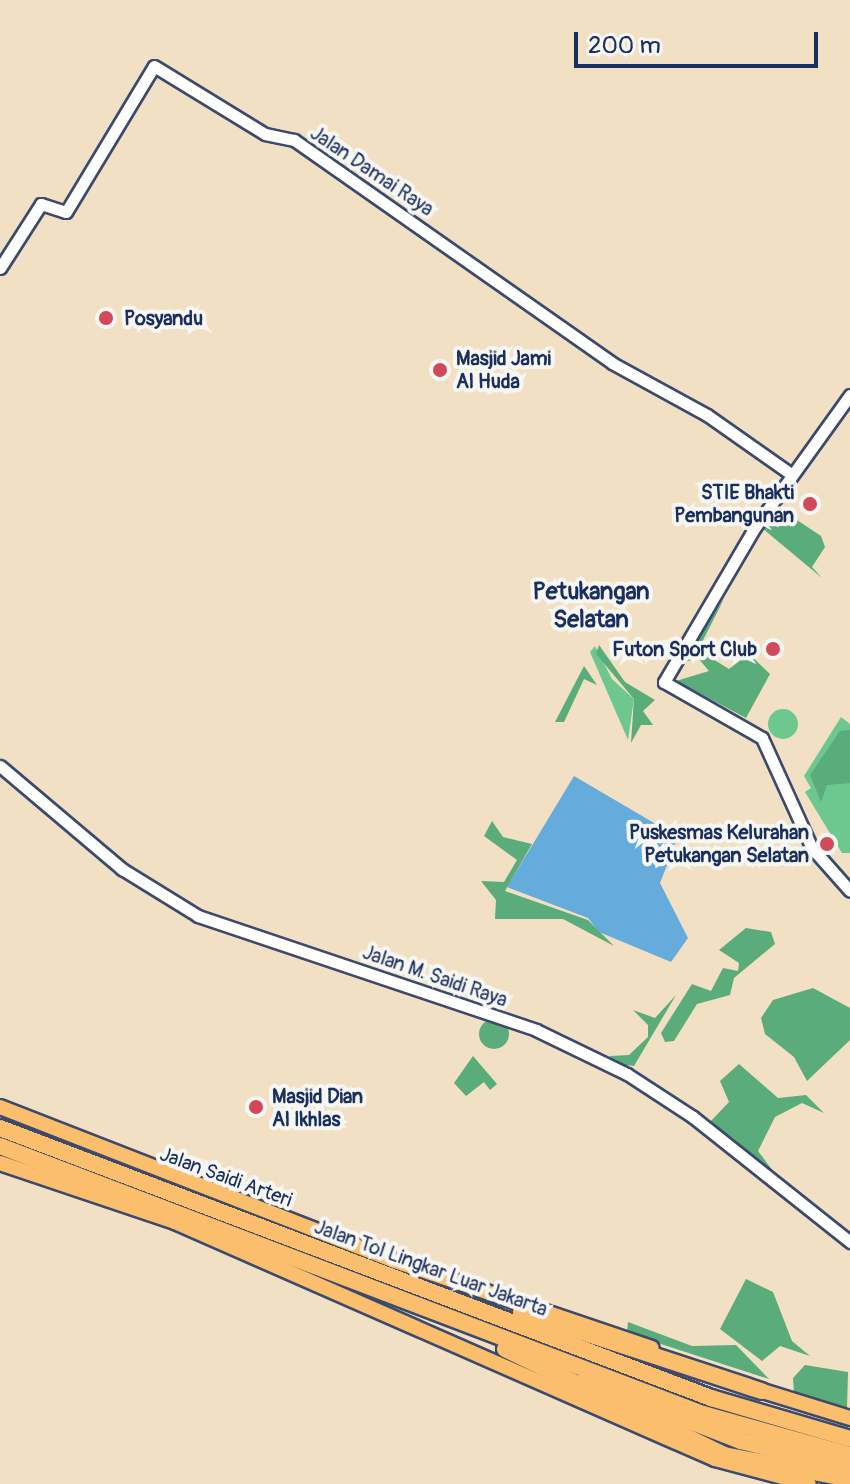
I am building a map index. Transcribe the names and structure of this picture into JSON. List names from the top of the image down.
{
  "streets": {
    "highway": ["Jalan Tol Lingkar Luar Jakarta"],
    "main road": ["Jalan Saidi Arteri"],
    "street": ["Jalan Damai Raya", "Jalan M. Saidi Raya"]
  },
  "districts": ["Petukangan Selatan"],
  "places": [
    "Posyandu",
    "Masjid Jami Al Huda",
    "STIE Bhakti Pembangunan",
    "Futon Sport Club",
    "Puskesmas Kelurahan Petukangan Selatan",
    "Masjid Dian Al Ikhlas"
  ],
  "scale_bar": "200 m"
}
